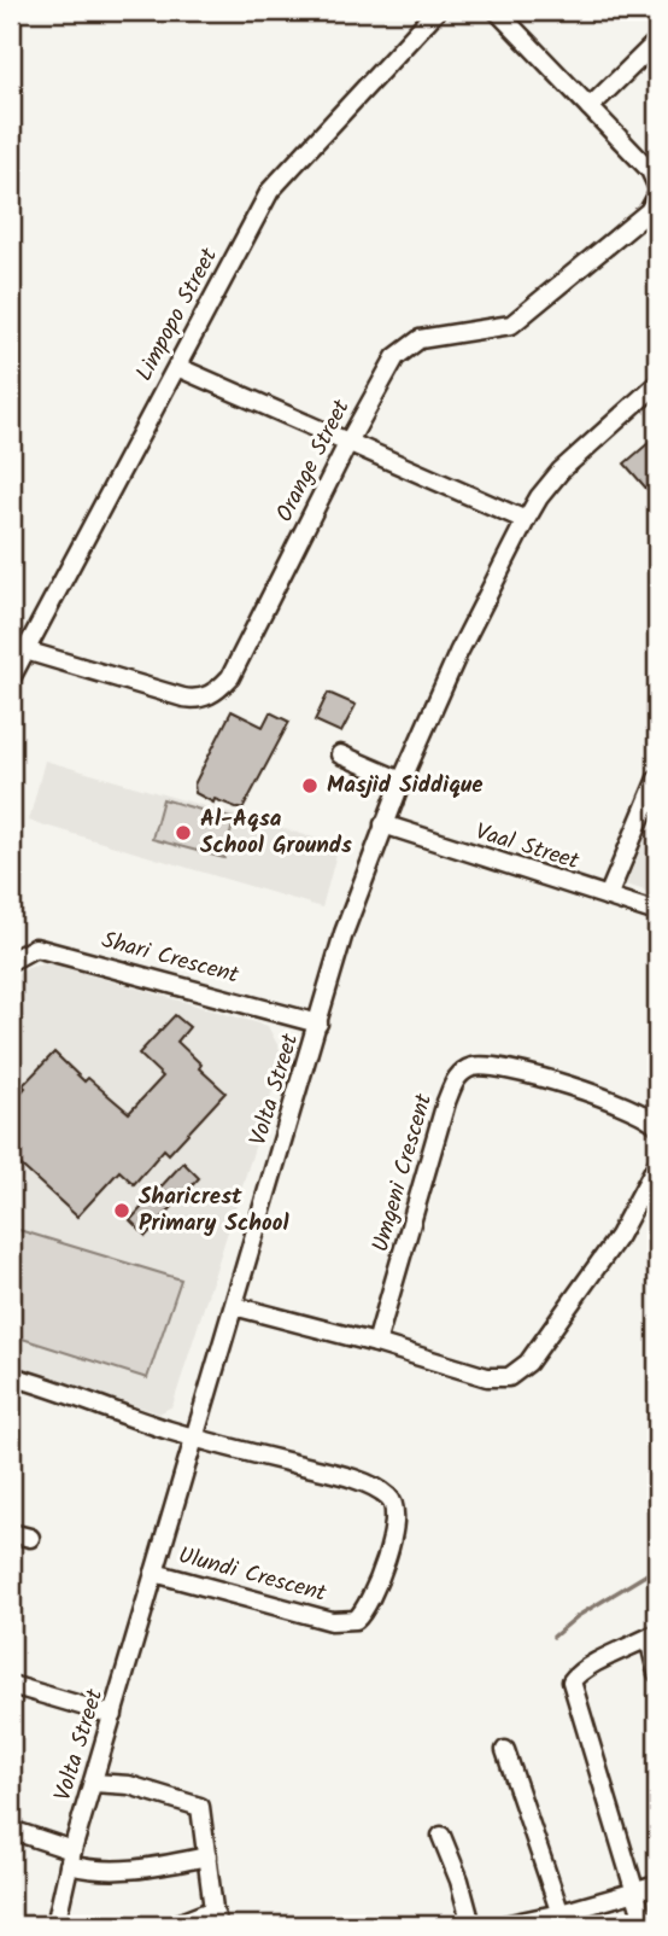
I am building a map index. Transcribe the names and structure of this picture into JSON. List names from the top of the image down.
{
  "streets": {
    "street": [
      "Limpopo Street",
      "Orange Street",
      "Vaal Street",
      "Shari Crescent",
      "Volta Street",
      "Umgeni Crescent",
      "Ulundi Crescent"
    ]
  },
  "crossings": [
    ["Limpopo Street", "Orange Street"],
    ["Vaal Street", "Volta Street"],
    ["Shari Crescent", "Volta Street"],
    ["Volta Street", "Ulundi Crescent"]
  ],
  "places": ["Masjid Siddique", "Al-Aqsa School Grounds", "Sharicrest Primary School"]
}
